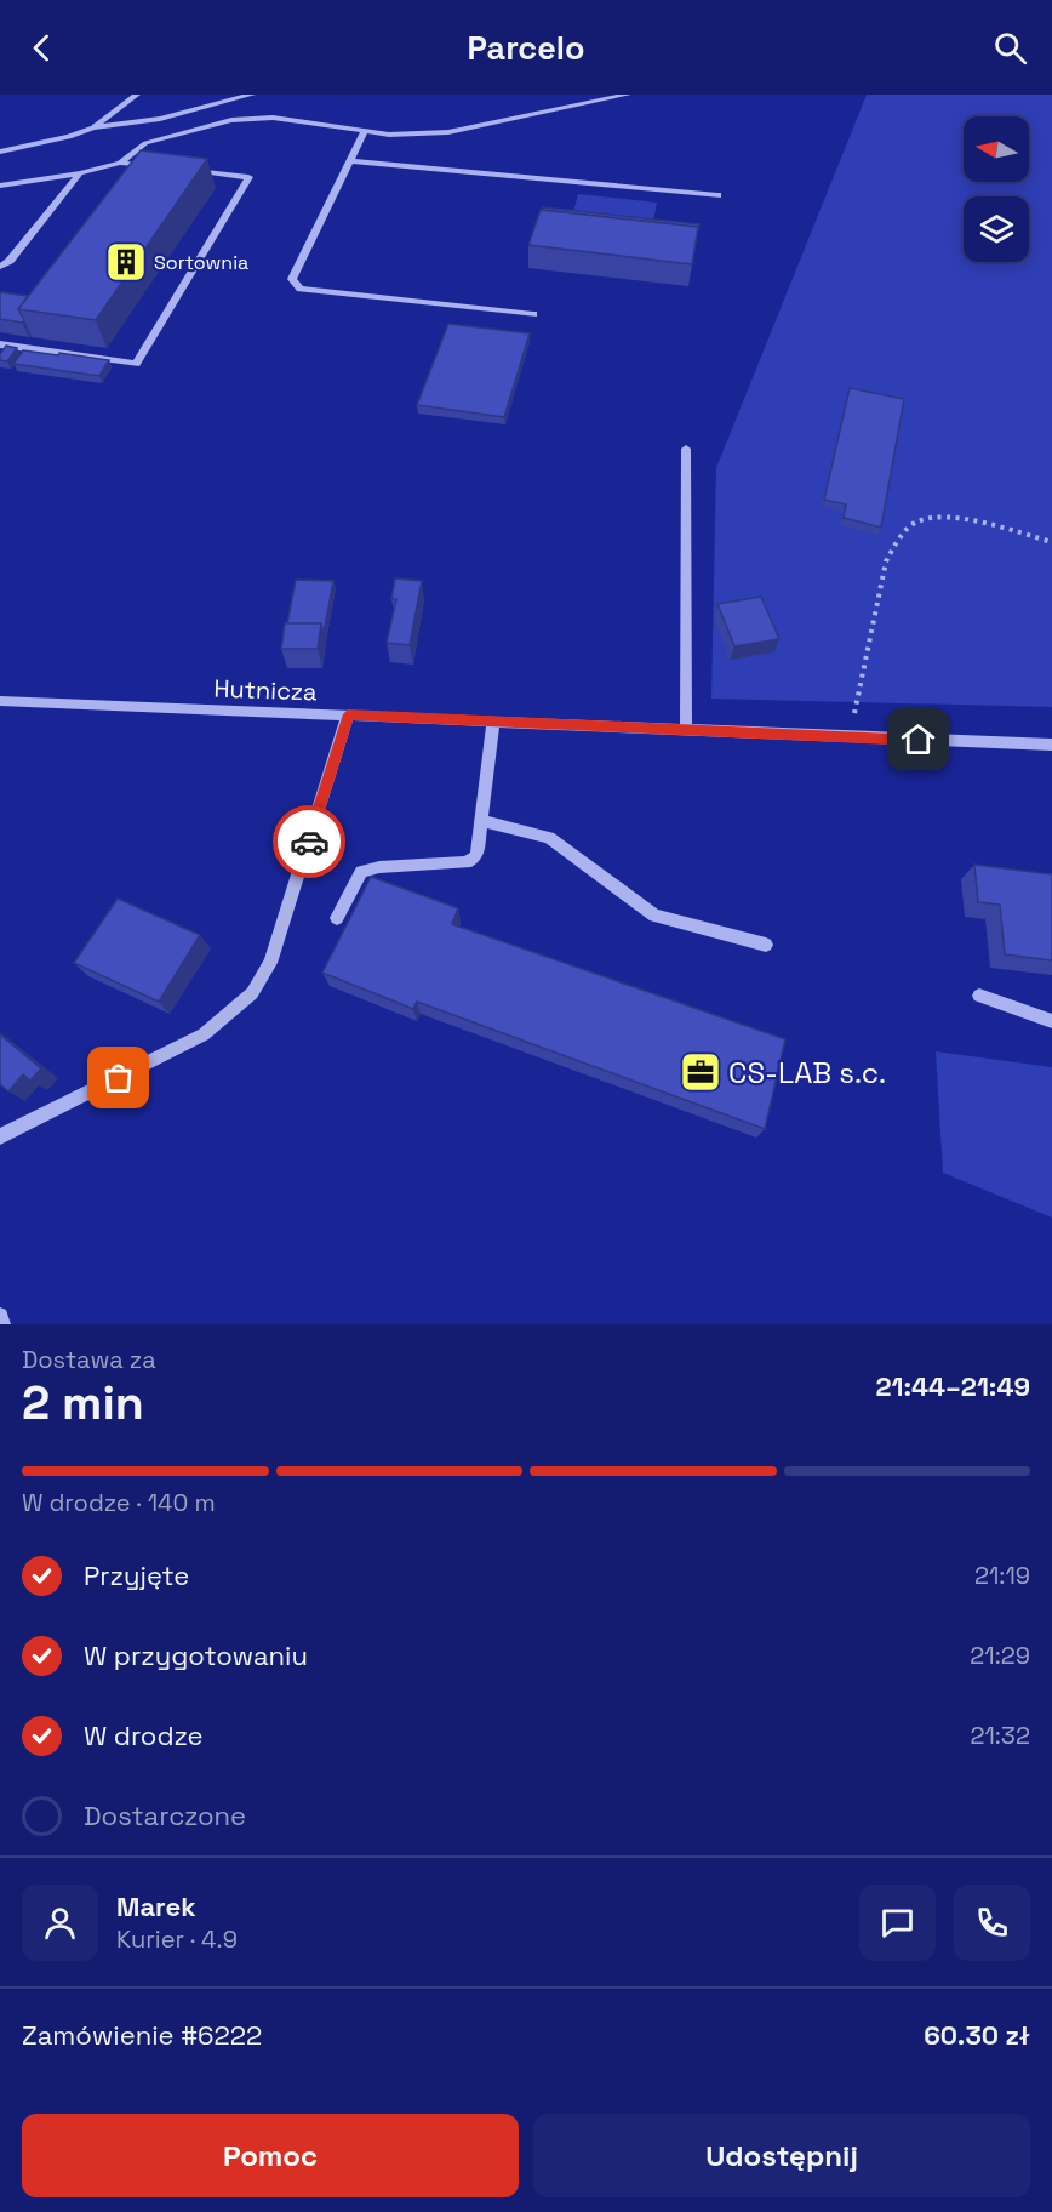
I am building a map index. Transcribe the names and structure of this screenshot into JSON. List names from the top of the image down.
{
  "streets": {
    "street": ["Hutnicza"]
  },
  "places": {
    "building": ["Sortownia"],
    "office": ["CS-LAB s.c."]
  },
  "north": "left",
  "page": {
    "header": "Parcelo",
    "heading": ["2 min", "Dostawa za", "21:44–21:49"],
    "panel": [
      "Marek",
      "Kurier · 4.9",
      "Zamówienie #6222",
      "60.30 zł"
    ],
    "bar": "W drodze · 140 m",
    "list": [
      ["Przyjęte", "21:19"],
      ["W przygotowaniu", "21:29"],
      ["W drodze", "21:32"],
      "Dostarczone"
    ],
    "buttons": ["Pomoc", "Udostępnij"]
  }
}
